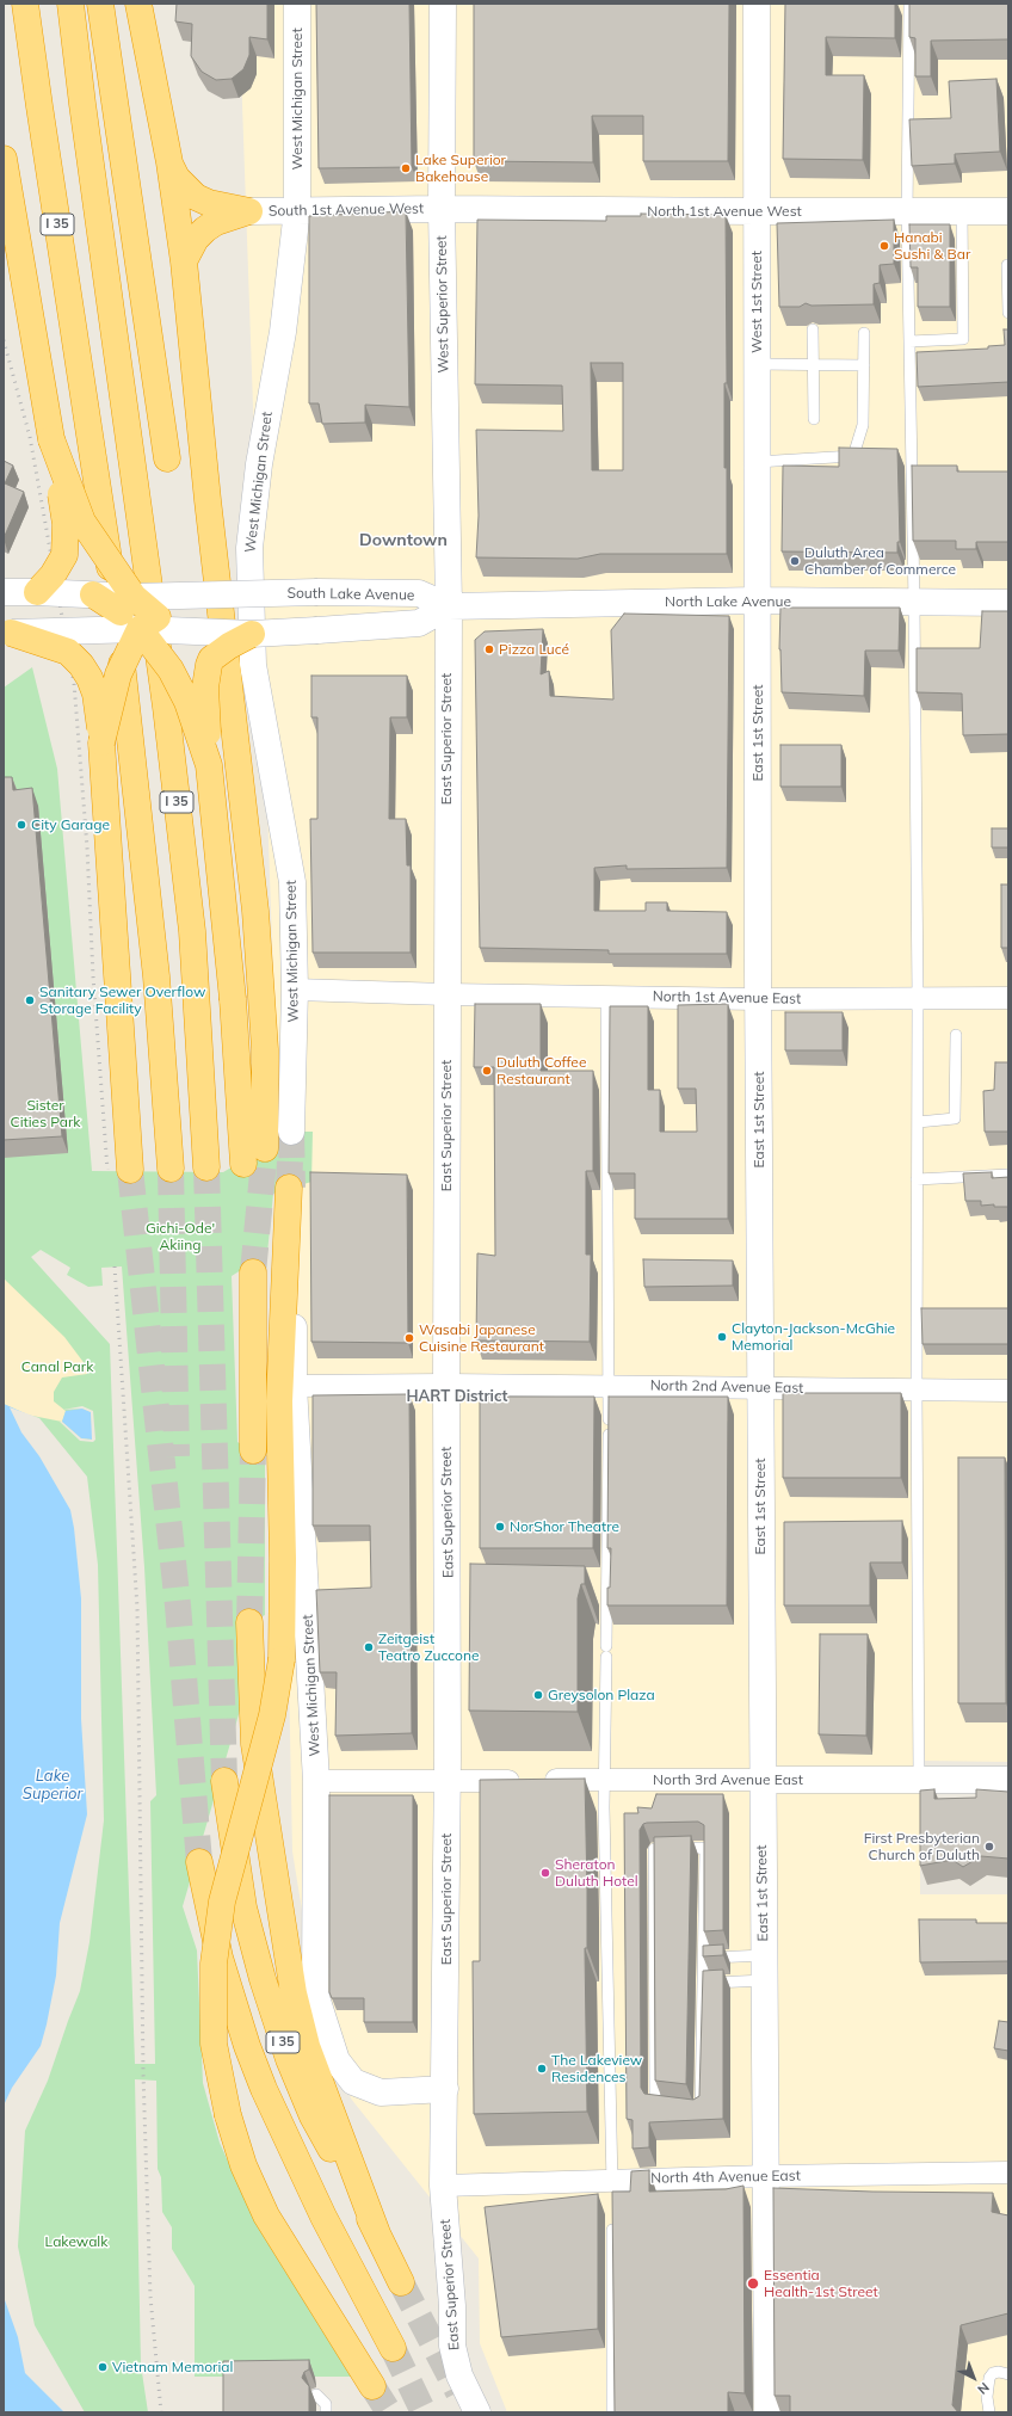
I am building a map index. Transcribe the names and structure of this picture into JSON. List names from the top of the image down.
{
  "streets": {
    "highway": ["I 35"],
    "street": [
      "West Michigan Street",
      "South 1st Avenue West",
      "North 1st Avenue West",
      "West 1st Street",
      "West Superior Street",
      "South Lake Avenue",
      "North Lake Avenue",
      "East 1st Street",
      "East Superior Street",
      "North 1st Avenue East",
      "North 2nd Avenue East",
      "North 3rd Avenue East",
      "North 4th Avenue East"
    ]
  },
  "crossings": [
    ["West Michigan Street", "South 1st Avenue West"],
    ["West Michigan Street", "East Superior Street"],
    ["West Michigan Street", "North 1st Avenue East"],
    ["West Michigan Street", "North 2nd Avenue East"],
    ["West Michigan Street", "North 3rd Avenue East"],
    ["South 1st Avenue West", "North 1st Avenue West"],
    ["South 1st Avenue West", "West Superior Street"],
    ["North 1st Avenue West", "West 1st Street"],
    ["North 1st Avenue West", "West Superior Street"],
    ["West 1st Street", "North Lake Avenue"],
    ["West 1st Street", "East 1st Street"],
    ["West Superior Street", "South Lake Avenue"],
    ["West Superior Street", "North Lake Avenue"],
    ["West Superior Street", "East Superior Street"],
    ["South Lake Avenue", "North Lake Avenue"],
    ["South Lake Avenue", "East Superior Street"],
    ["North Lake Avenue", "East 1st Street"],
    ["North Lake Avenue", "East Superior Street"],
    ["East 1st Street", "North 1st Avenue East"],
    ["East 1st Street", "North 2nd Avenue East"],
    ["East 1st Street", "North 3rd Avenue East"],
    ["East 1st Street", "North 4th Avenue East"],
    ["East Superior Street", "North 1st Avenue East"],
    ["East Superior Street", "North 2nd Avenue East"],
    ["East Superior Street", "North 3rd Avenue East"],
    ["East Superior Street", "North 4th Avenue East"]
  ],
  "districts": ["Downtown", "HART District"],
  "water": ["Lake Superior"],
  "parks": [
    "Sister Cities Park",
    "Gichi-Ode' Akiing",
    "Canal Park",
    "Lakewalk"
  ],
  "places": [
    "Lake Superior Bakehouse",
    "Hanabi Sushi & Bar",
    "Duluth Area Chamber of Commerce",
    "Pizza Lucé",
    "City Garage",
    "Sanitary Sewer Overflow Storage Facility",
    "Duluth Coffee Restaurant",
    "Clayton-Jackson-McGhie Memorial",
    "Wasabi Japanese Cuisine Restaurant",
    "NorShor Theatre",
    "Zeitgeist Teatro Zuccone",
    "Greysolon Plaza",
    "First Presbyterian Church of Duluth",
    "Sheraton Duluth Hotel",
    "The Lakeview Residences",
    "Essentia Health-1st Street",
    "Vietnam Memorial"
  ],
  "north": "bottom right"
}
